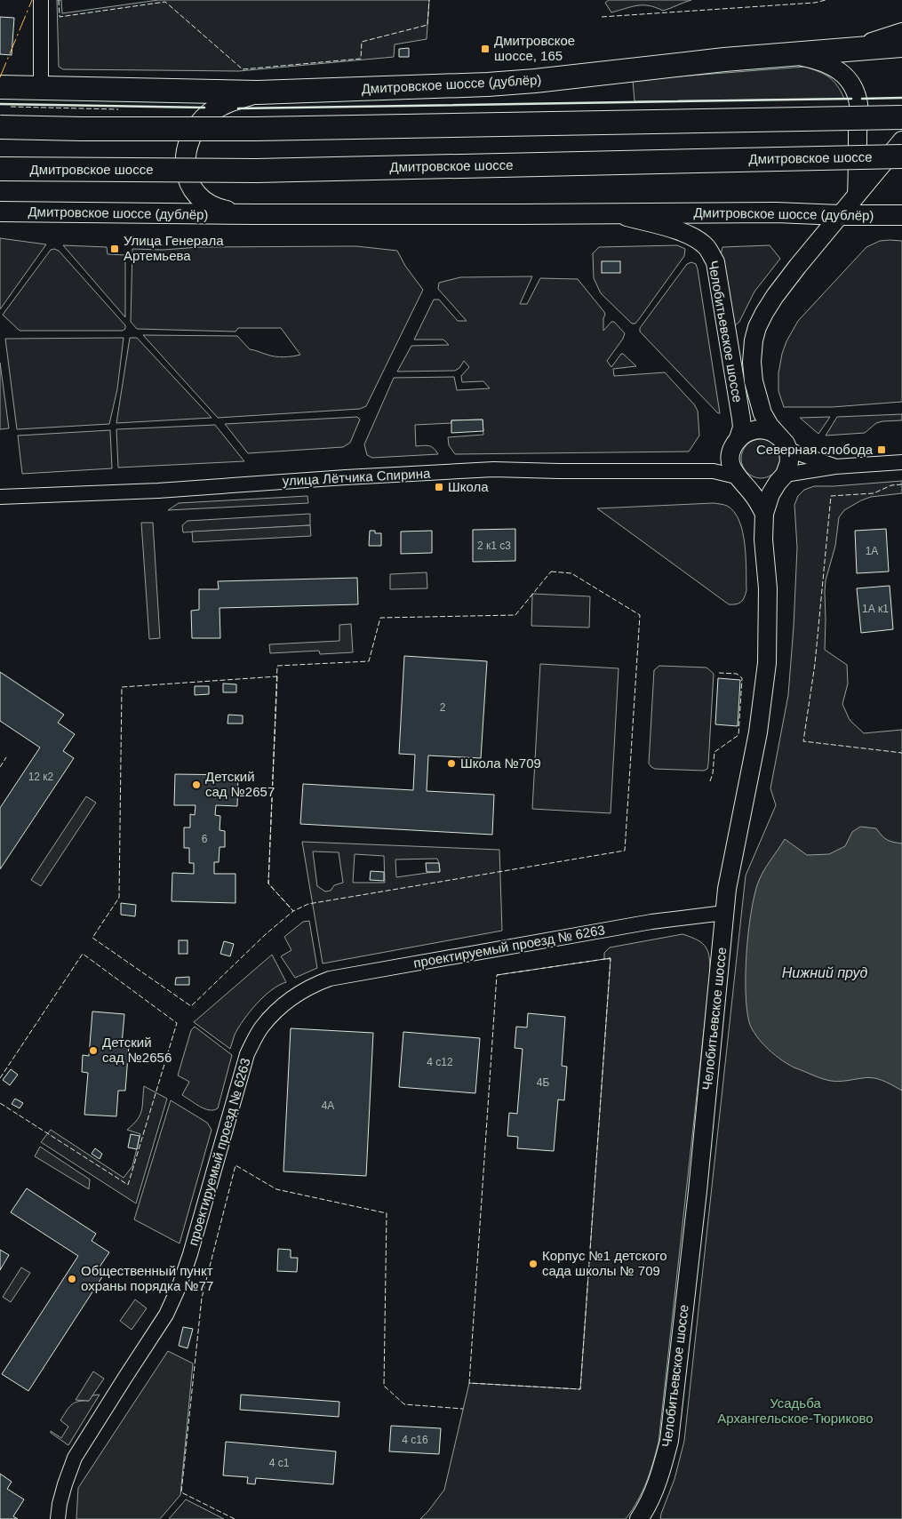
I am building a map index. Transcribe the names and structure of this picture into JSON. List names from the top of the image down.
{
  "streets": {
    "highway": ["Дмитровское шоссе (дублёр)", "Дмитровское шоссе"],
    "street": ["Челобитьевское шоссе", "улица Лётчика Спирина", "проектируемый проезд № 6263"]
  },
  "crossings": [
    ["Дмитровское шоссе (дублёр)", "Челобитьевское шоссе"],
    ["Челобитьевское шоссе", "улица Лётчика Спирина"],
    ["Челобитьевское шоссе", "проектируемый проезд № 6263"]
  ],
  "water": ["Нижний пруд"],
  "parks": ["Усадьба Архангельское-Тюриково"],
  "places": {
    "transit": [
      "Дмитровское шоссе, 165",
      "Улица Генерала Артемьева",
      "Северная слобода",
      "Школа"
    ],
    "other": [
      "Школа №709",
      "Детский сад №2657",
      "Детский сад №2656",
      "Корпус №1 детского сада школы № 709",
      "Общественный пункт охраны порядка №77"
    ]
  },
  "house_numbers": [
    "2 к1 с3",
    "1А",
    "1А к1",
    "2",
    "12 к2",
    "6",
    "4 с12",
    "4Б",
    "4А",
    "4 с16",
    "4 с1"
  ]
}
